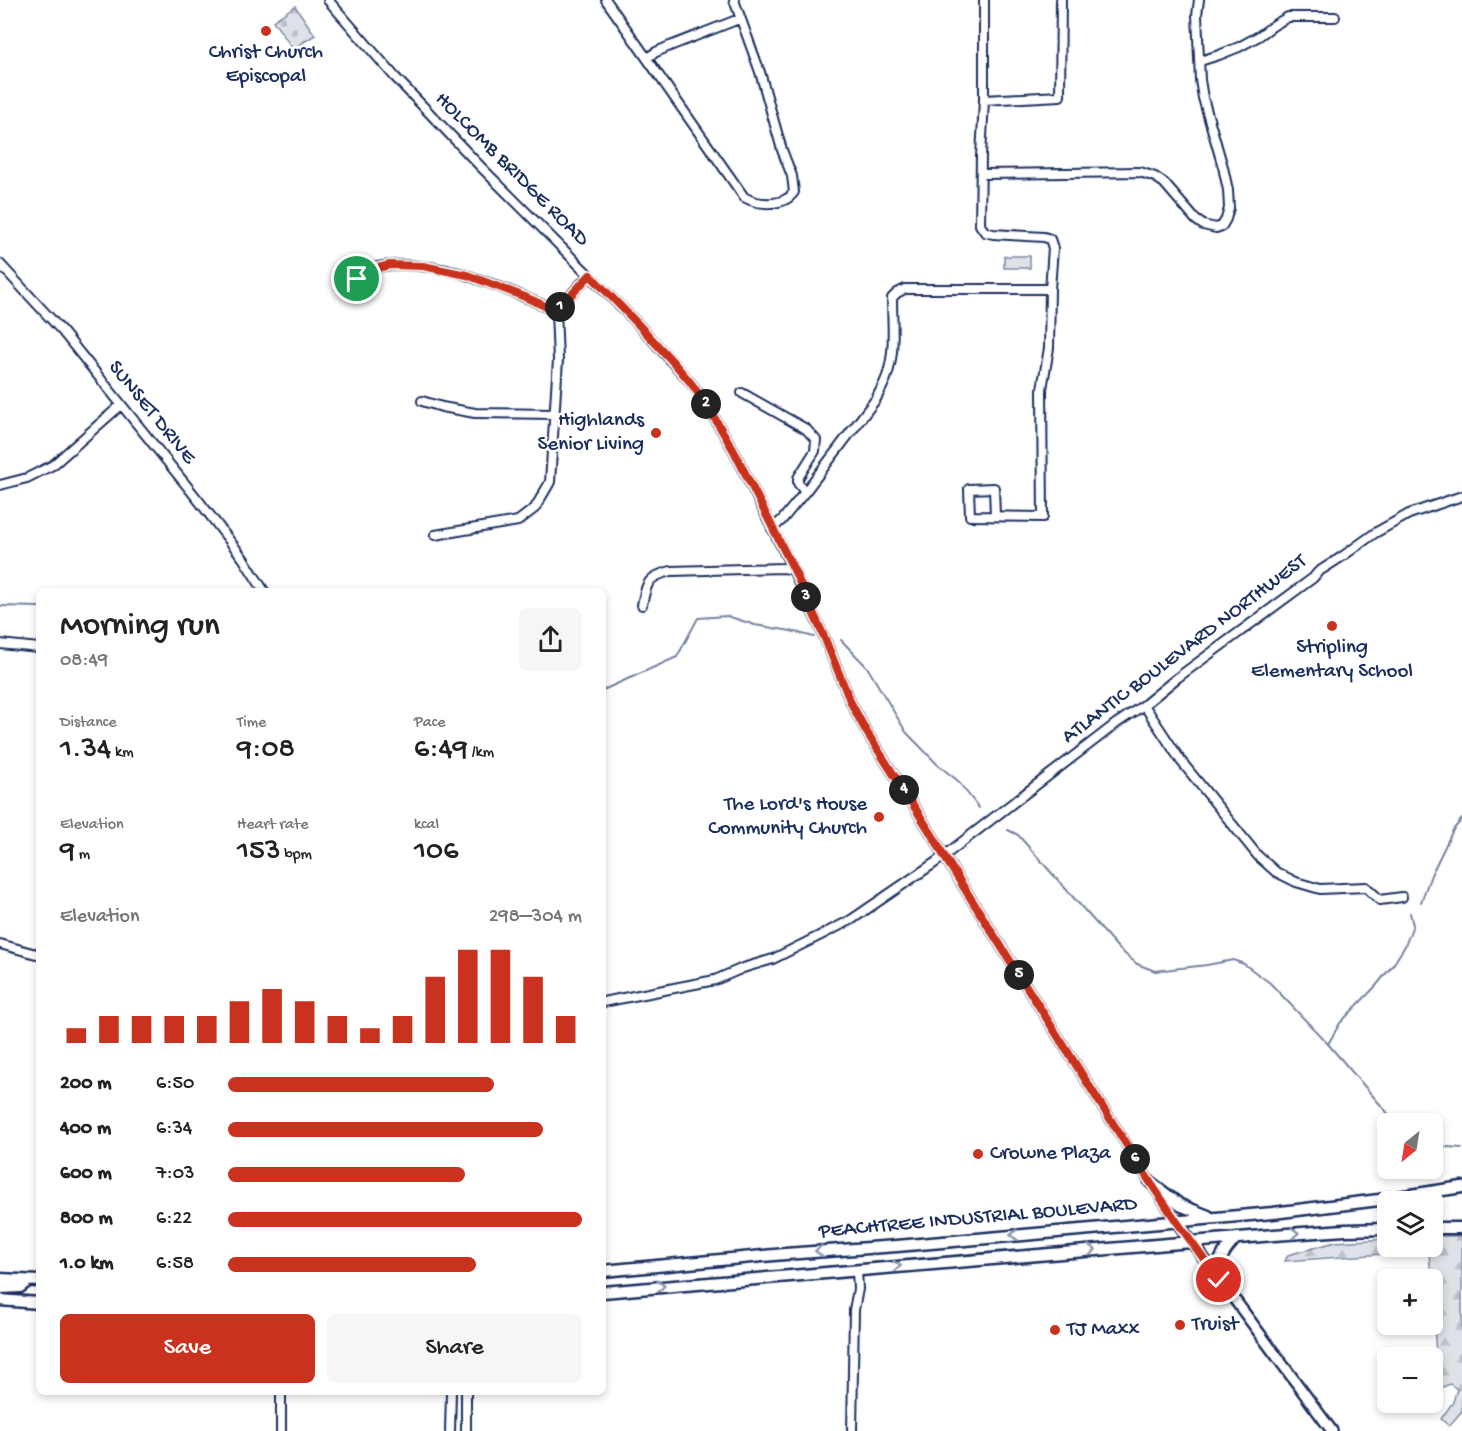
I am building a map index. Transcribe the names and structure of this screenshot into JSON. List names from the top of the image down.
{
  "streets": {
    "highway": ["PEACHTREE INDUSTRIAL BOULEVARD"],
    "main road": ["HOLCOMB BRIDGE ROAD"],
    "street": ["SUNSET DRIVE", "ATLANTIC BOULEVARD NORTHWEST"]
  },
  "crossings": [
    ["HOLCOMB BRIDGE ROAD", "ATLANTIC BOULEVARD NORTHWEST"],
    ["HOLCOMB BRIDGE ROAD", "PEACHTREE INDUSTRIAL BOULEVARD"]
  ],
  "places": [
    "Christ Church Episcopal",
    "Highlands Senior Living",
    "Stripling Elementary School",
    "The Lord's House Community Church",
    "Crowne Plaza",
    "Truist",
    "TJ Maxx"
  ],
  "north": "bottom left",
  "page": {
    "pins": [
      "1",
      "2",
      "3",
      "4",
      "5",
      "6"
    ],
    "heading": ["Morning run", "08:49"],
    "stats": [
      ["Distance", "1.34 km"],
      ["Time", "9:08"],
      ["Pace", "6:49 /km"],
      ["Elevation", "9 m"],
      ["Heart rate", "153 bpm"],
      ["kcal", "106"]
    ],
    "chart": ["Elevation", "298–304 m"],
    "list": [
      {
        "name": "200 m",
        "note": "6:50"
      },
      {
        "name": "400 m",
        "note": "6:34"
      },
      {
        "name": "600 m",
        "note": "7:03"
      },
      {
        "name": "800 m",
        "note": "6:22"
      },
      {
        "name": "1.0 km",
        "note": "6:58"
      }
    ],
    "map_buttons": ["+", "−"],
    "buttons": ["Save", "Share"]
  }
}
